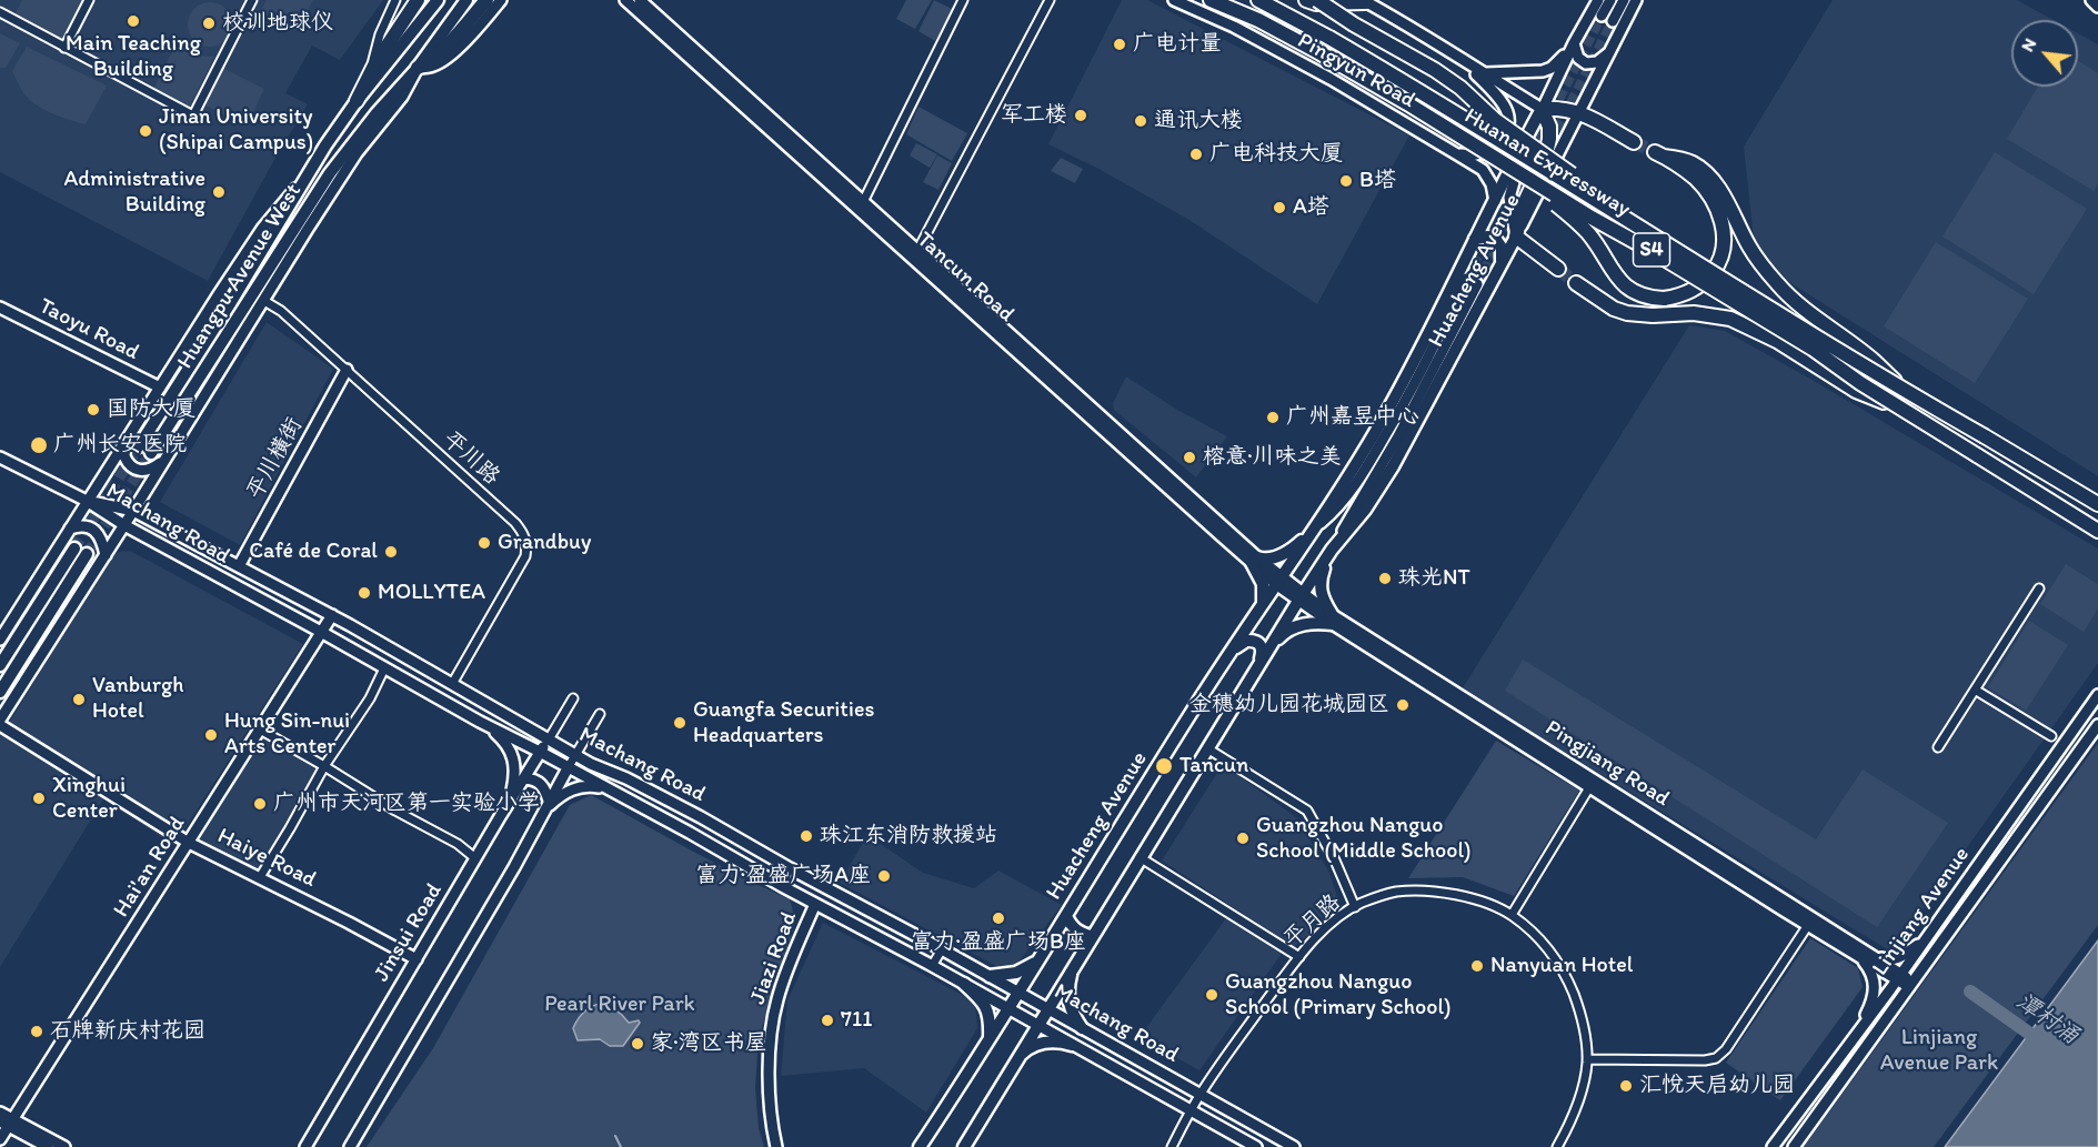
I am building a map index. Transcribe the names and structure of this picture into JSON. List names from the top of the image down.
{
  "streets": {
    "highway": ["Huanan Expressway", "S4"],
    "main road": ["Huacheng Avenue", "Huangpu Avenue West"],
    "street": [
      "Pingyun Road",
      "Tancun Road",
      "Taoyu Road",
      "平川横街",
      "平川路",
      "Machang Road",
      "Pingjiang Road",
      "Haiye Road",
      "Hai'an Road",
      "Linjiang Avenue",
      "平月路",
      "Jinsui Road",
      "Jiazi Road"
    ]
  },
  "crossings": [
    ["Pingyun Road", "Huacheng Avenue"],
    ["Huacheng Avenue", "Tancun Road"],
    ["Huacheng Avenue", "Machang Road"],
    ["Huacheng Avenue", "Pingjiang Road"],
    ["Tancun Road", "Pingjiang Road"],
    ["平川横街", "平川路"],
    ["平川横街", "Machang Road"],
    ["平川路", "Machang Road"],
    ["Machang Road", "Hai'an Road"],
    ["Machang Road", "平月路"],
    ["Machang Road", "Jinsui Road"],
    ["Machang Road", "Jiazi Road"],
    ["Pingjiang Road", "Linjiang Avenue"],
    ["Haiye Road", "Hai'an Road"],
    ["Haiye Road", "Jinsui Road"]
  ],
  "water": ["潭村涌"],
  "parks": ["Pearl River Park", "Linjiang Avenue Park"],
  "places": [
    "Main Teaching Building",
    "校训地球仪",
    "广电计量",
    "军工楼",
    "通讯大楼",
    "Jinan University (Shipai Campus)",
    "广电科技大厦",
    "B塔",
    "Administrative Building",
    "A塔",
    "国防大厦",
    "广州嘉昱中心",
    "广州长安医院",
    "榕意·川味之美",
    "Grandbuy",
    "Café de Coral",
    "珠光NT",
    "MOLLYTEA",
    "Vanburgh Hotel",
    "金穗幼儿园花城园区",
    "Guangfa Securities Headquarters",
    "Hung Sin-nui Arts Center",
    "Tancun",
    "Xinghui Center",
    "广州市天河区第一实验小学",
    "珠江东消防救援站",
    "Guangzhou Nanguo School (Middle School)",
    "富力·盈盛广场A座",
    "富力·盈盛广场B座",
    "Nanyuan Hotel",
    "Guangzhou Nanguo School (Primary School)",
    "711",
    "石牌新庆村花园",
    "家·湾区书屋",
    "汇悦天启幼儿园"
  ],
  "north": "top left"
}
